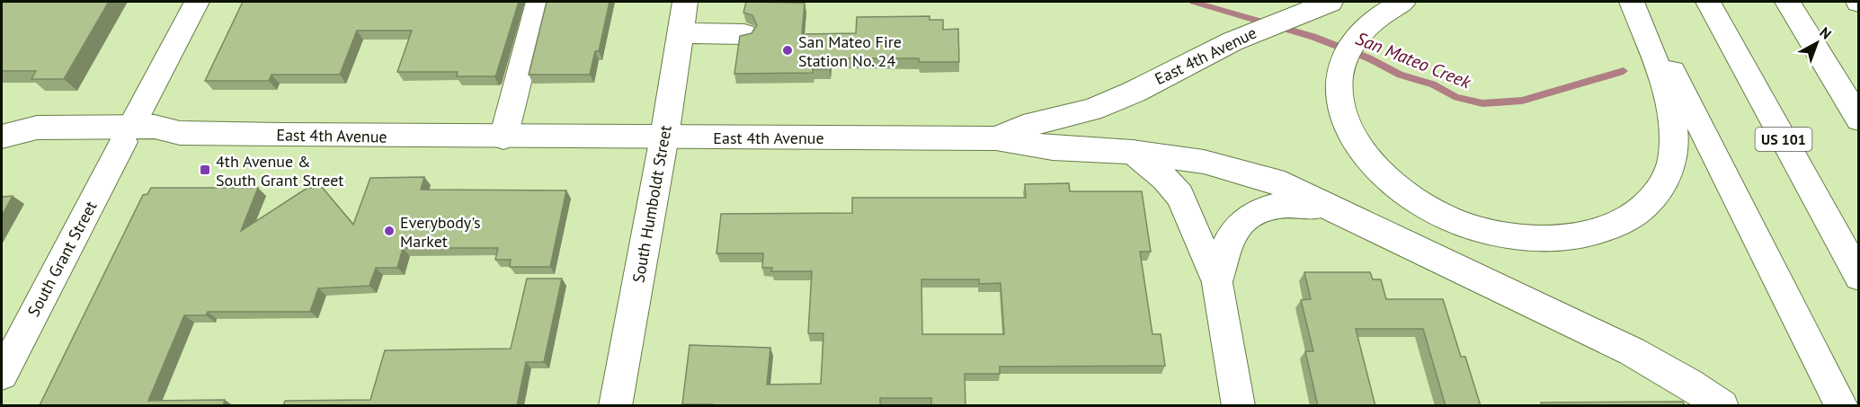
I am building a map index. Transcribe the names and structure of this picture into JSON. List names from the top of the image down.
{
  "streets": {
    "main road": [
      "East 4th Avenue",
      "US 101",
      "South Humboldt Street",
      "South Grant Street"
    ]
  },
  "crossings": [
    ["East 4th Avenue", "South Humboldt Street"],
    ["East 4th Avenue", "South Grant Street"]
  ],
  "water": ["San Mateo Creek"],
  "places": {
    "other": ["San Mateo Fire Station No. 24", "Everybody's Market"],
    "transit": ["4th Avenue & South Grant Street"]
  },
  "north": "top right"
}
